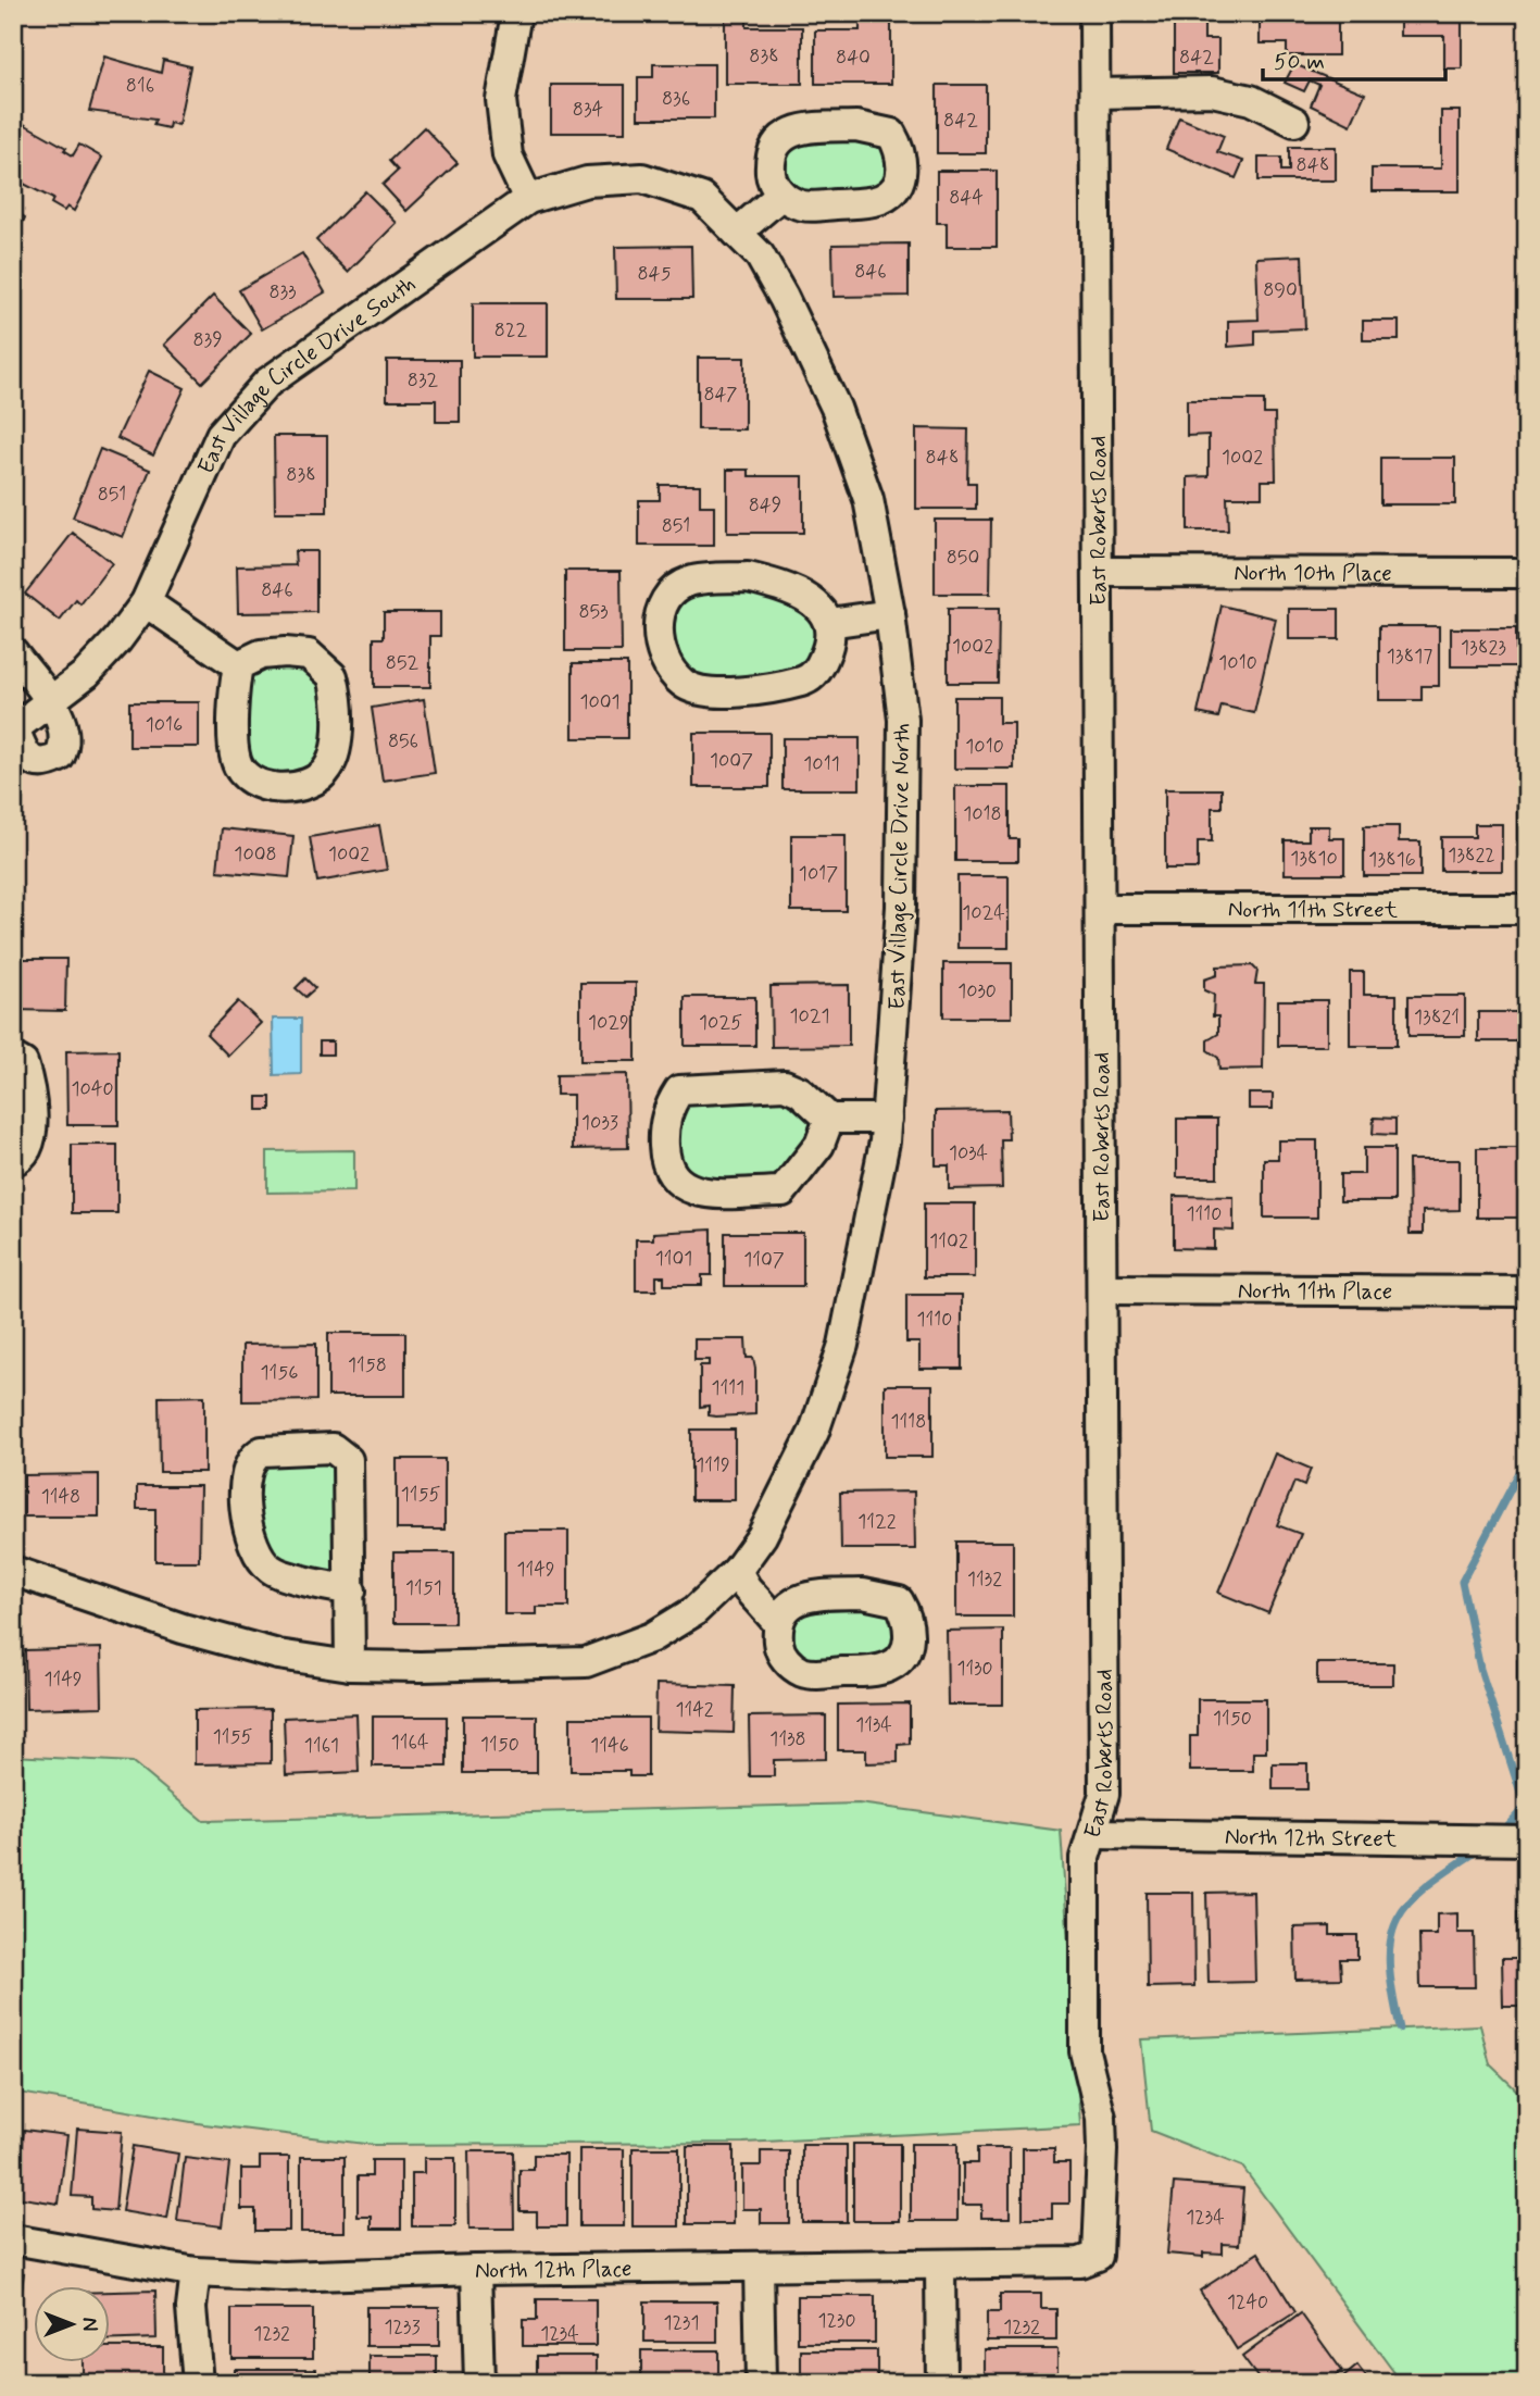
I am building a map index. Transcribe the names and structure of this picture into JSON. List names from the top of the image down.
{
  "streets": {
    "street": [
      "East Village Circle Drive South",
      "East Roberts Road",
      "North 10th Place",
      "East Village Circle Drive North",
      "North 11th Street",
      "North 11th Place",
      "North 12th Street",
      "North 12th Place"
    ]
  },
  "crossings": [
    ["East Village Circle Drive South", "East Village Circle Drive North"],
    ["East Roberts Road", "North 10th Place"],
    ["East Roberts Road", "North 11th Street"],
    ["East Roberts Road", "North 11th Place"],
    ["East Roberts Road", "North 12th Street"],
    ["East Roberts Road", "North 12th Place"]
  ],
  "house_numbers": [
    "838",
    "840",
    "842",
    "816",
    "836",
    "834",
    "842",
    "848",
    "844",
    "846",
    "845",
    "890",
    "833",
    "822",
    "839",
    "832",
    "847",
    "848",
    "1002",
    "838",
    "851",
    "849",
    "851",
    "850",
    "846",
    "853",
    "1002",
    "13823",
    "13817",
    "852",
    "1010",
    "1001",
    "1016",
    "856",
    "1010",
    "1007",
    "1011",
    "1018",
    "1008",
    "1002",
    "13822",
    "13810",
    "13816",
    "1017",
    "1024",
    "1030",
    "1021",
    "13821",
    "1029",
    "1025",
    "1040",
    "1033",
    "1034",
    "1110",
    "1102",
    "1101",
    "1107",
    "1110",
    "1158",
    "1156",
    "1111",
    "1118",
    "1119",
    "1155",
    "1148",
    "1122",
    "1149",
    "1132",
    "1151",
    "1130",
    "1149",
    "1142",
    "1150",
    "1134",
    "1155",
    "1138",
    "1164",
    "1150",
    "1161",
    "1146",
    "1234",
    "1240",
    "1230",
    "1231",
    "1233",
    "1232",
    "1232",
    "1234"
  ],
  "scale_bar": "50 m",
  "north": "right"
}
